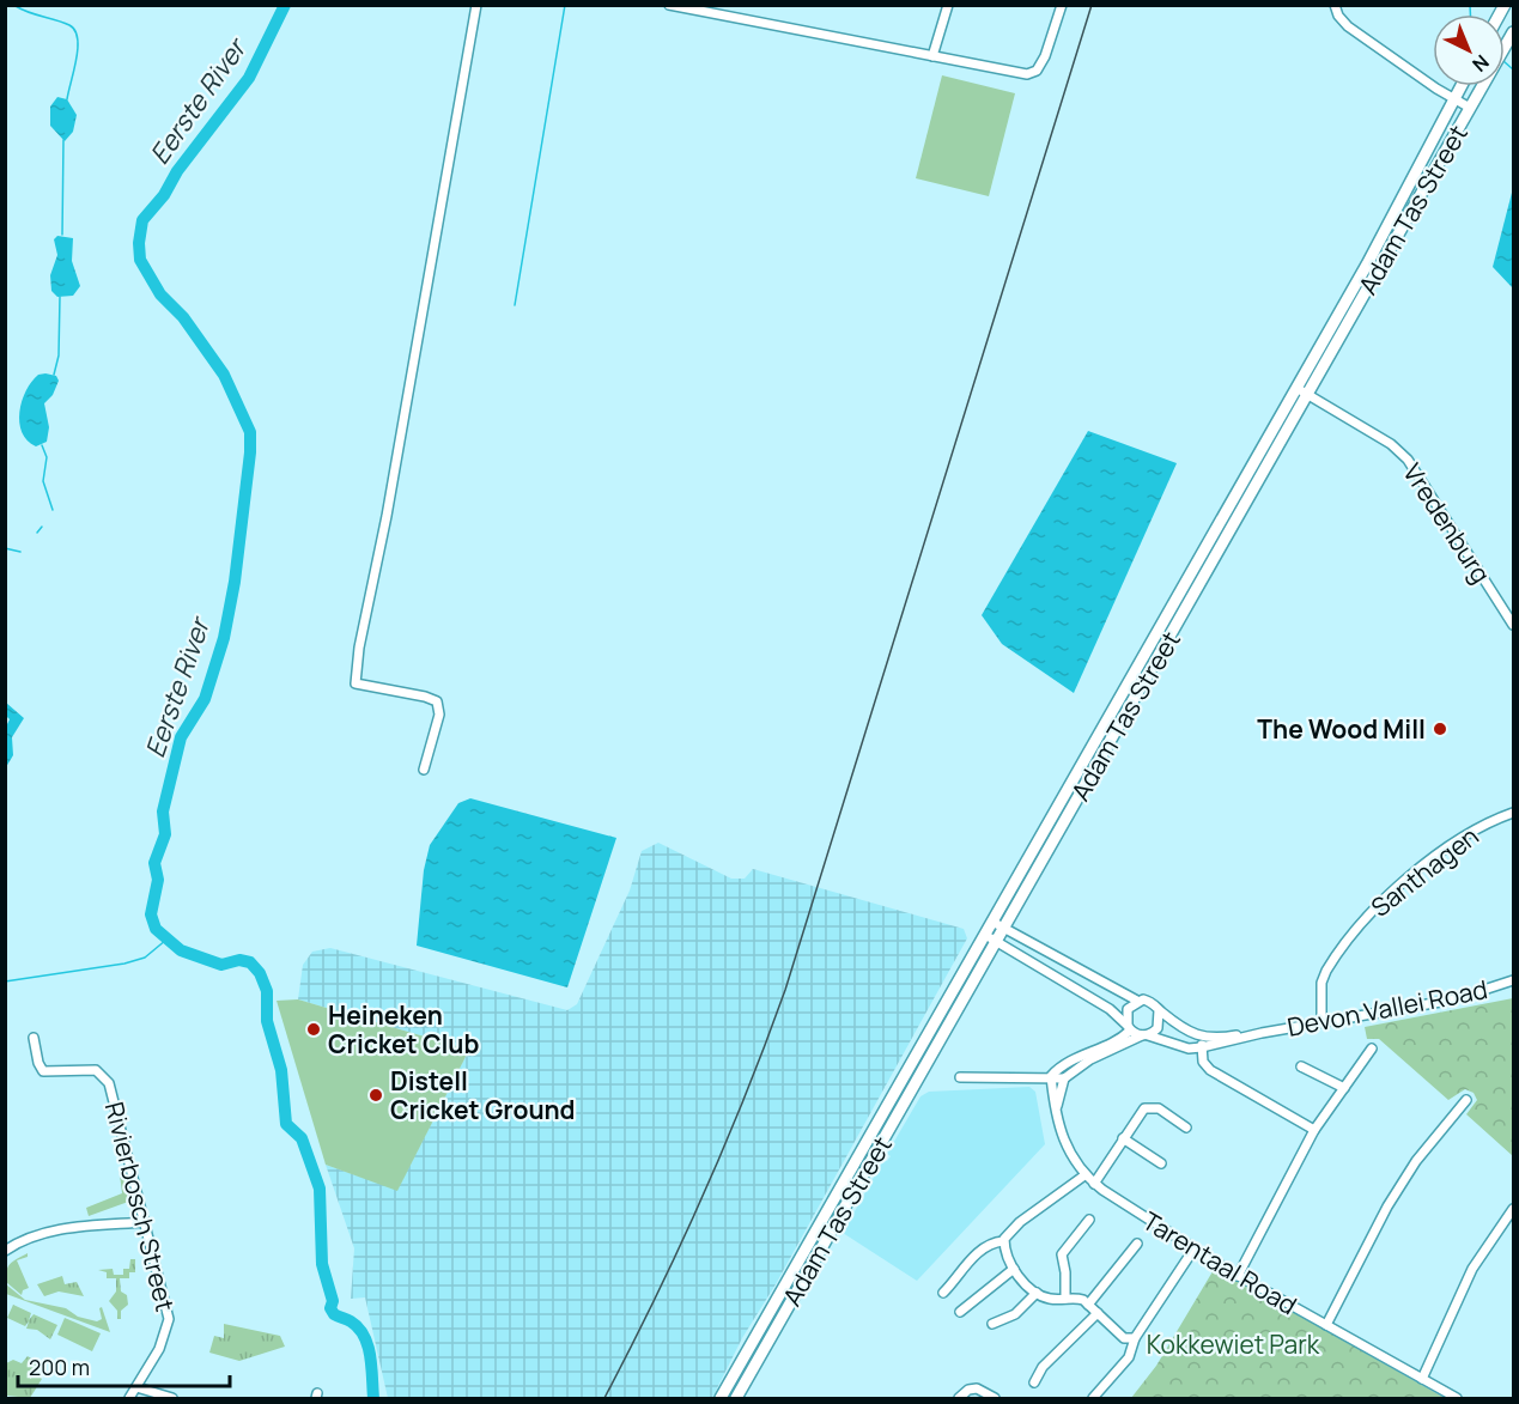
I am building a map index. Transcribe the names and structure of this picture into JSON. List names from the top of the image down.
{
  "streets": {
    "main road": ["Adam Tas Street"],
    "street": [
      "Vredenburg",
      "Santhagen",
      "Devon Vallei Road",
      "Rivierbosch Street",
      "Tarentaal Road"
    ]
  },
  "crossings": [
    ["Adam Tas Street", "Vredenburg"],
    ["Santhagen", "Devon Vallei Road"]
  ],
  "water": ["Eerste River"],
  "parks": ["Kokkewiet Park"],
  "places": ["The Wood Mill", "Heineken Cricket Club", "Distell Cricket Ground"],
  "scale_bar": "200 m",
  "north": "bottom right"
}
